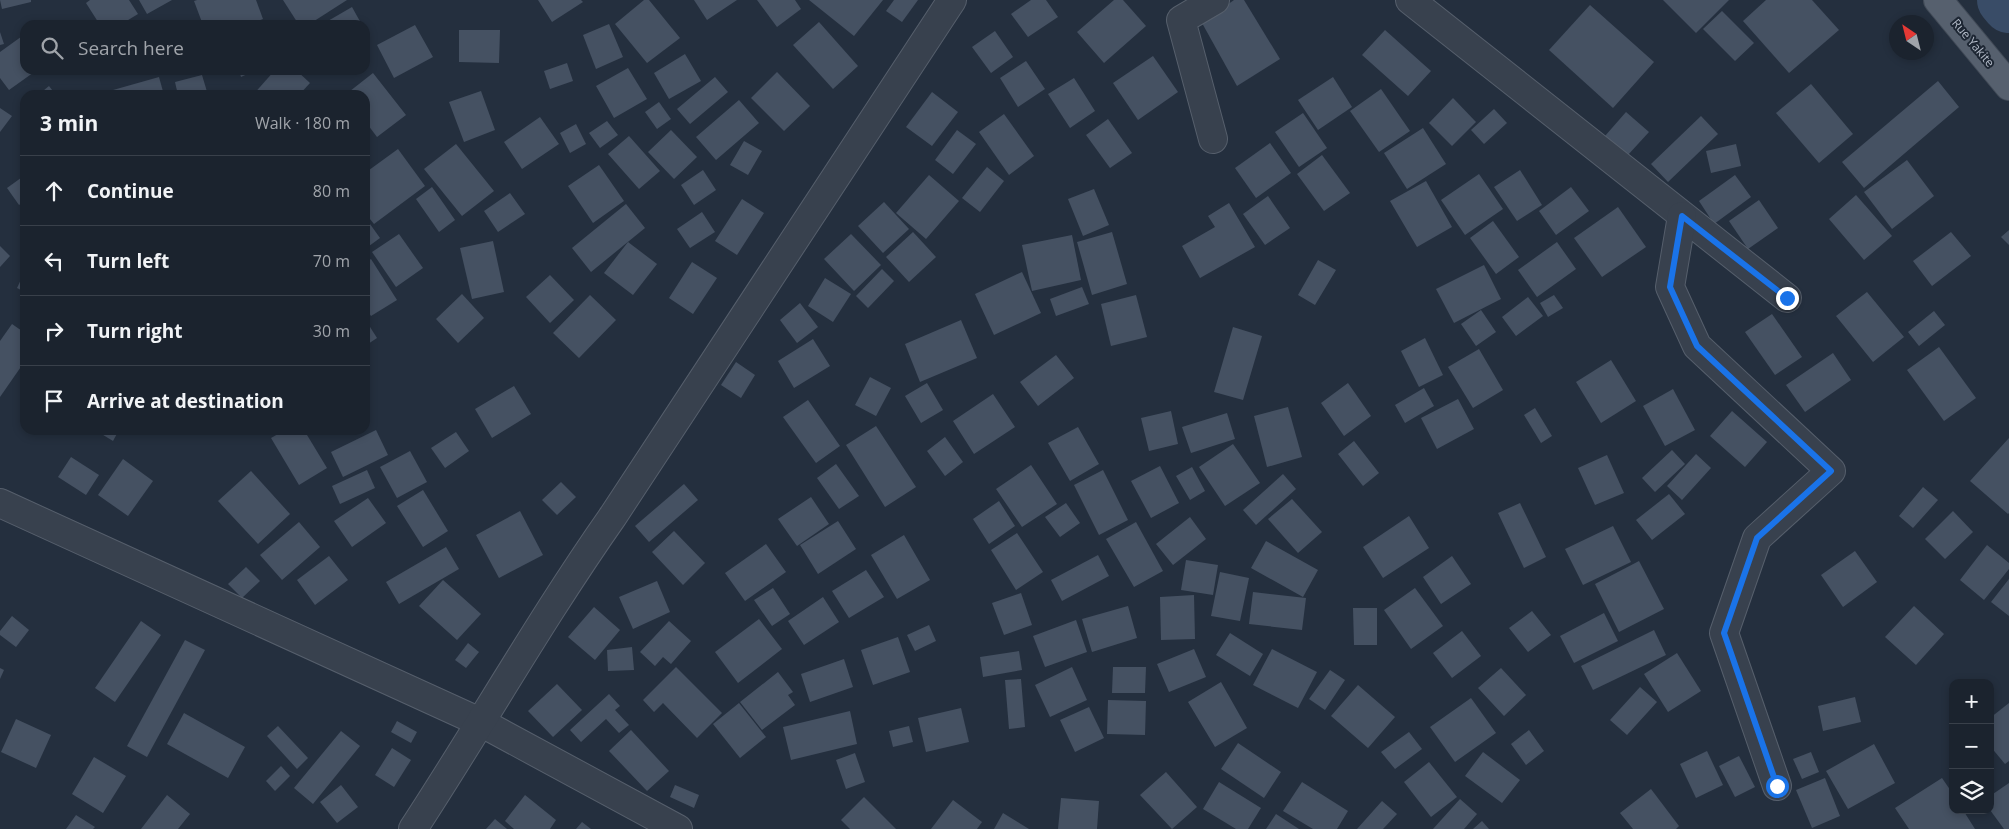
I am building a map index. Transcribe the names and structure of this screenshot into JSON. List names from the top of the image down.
{
  "streets": {
    "main road": ["Rue Yakite"]
  },
  "north": "top left",
  "page": {
    "search": "Search here",
    "heading": ["3 min", "Walk · 180 m"],
    "list": [
      ["Continue", "80 m"],
      ["Turn left", "70 m"],
      ["Turn right", "30 m"],
      "Arrive at destination"
    ],
    "map_buttons": ["+", "−"]
  }
}
